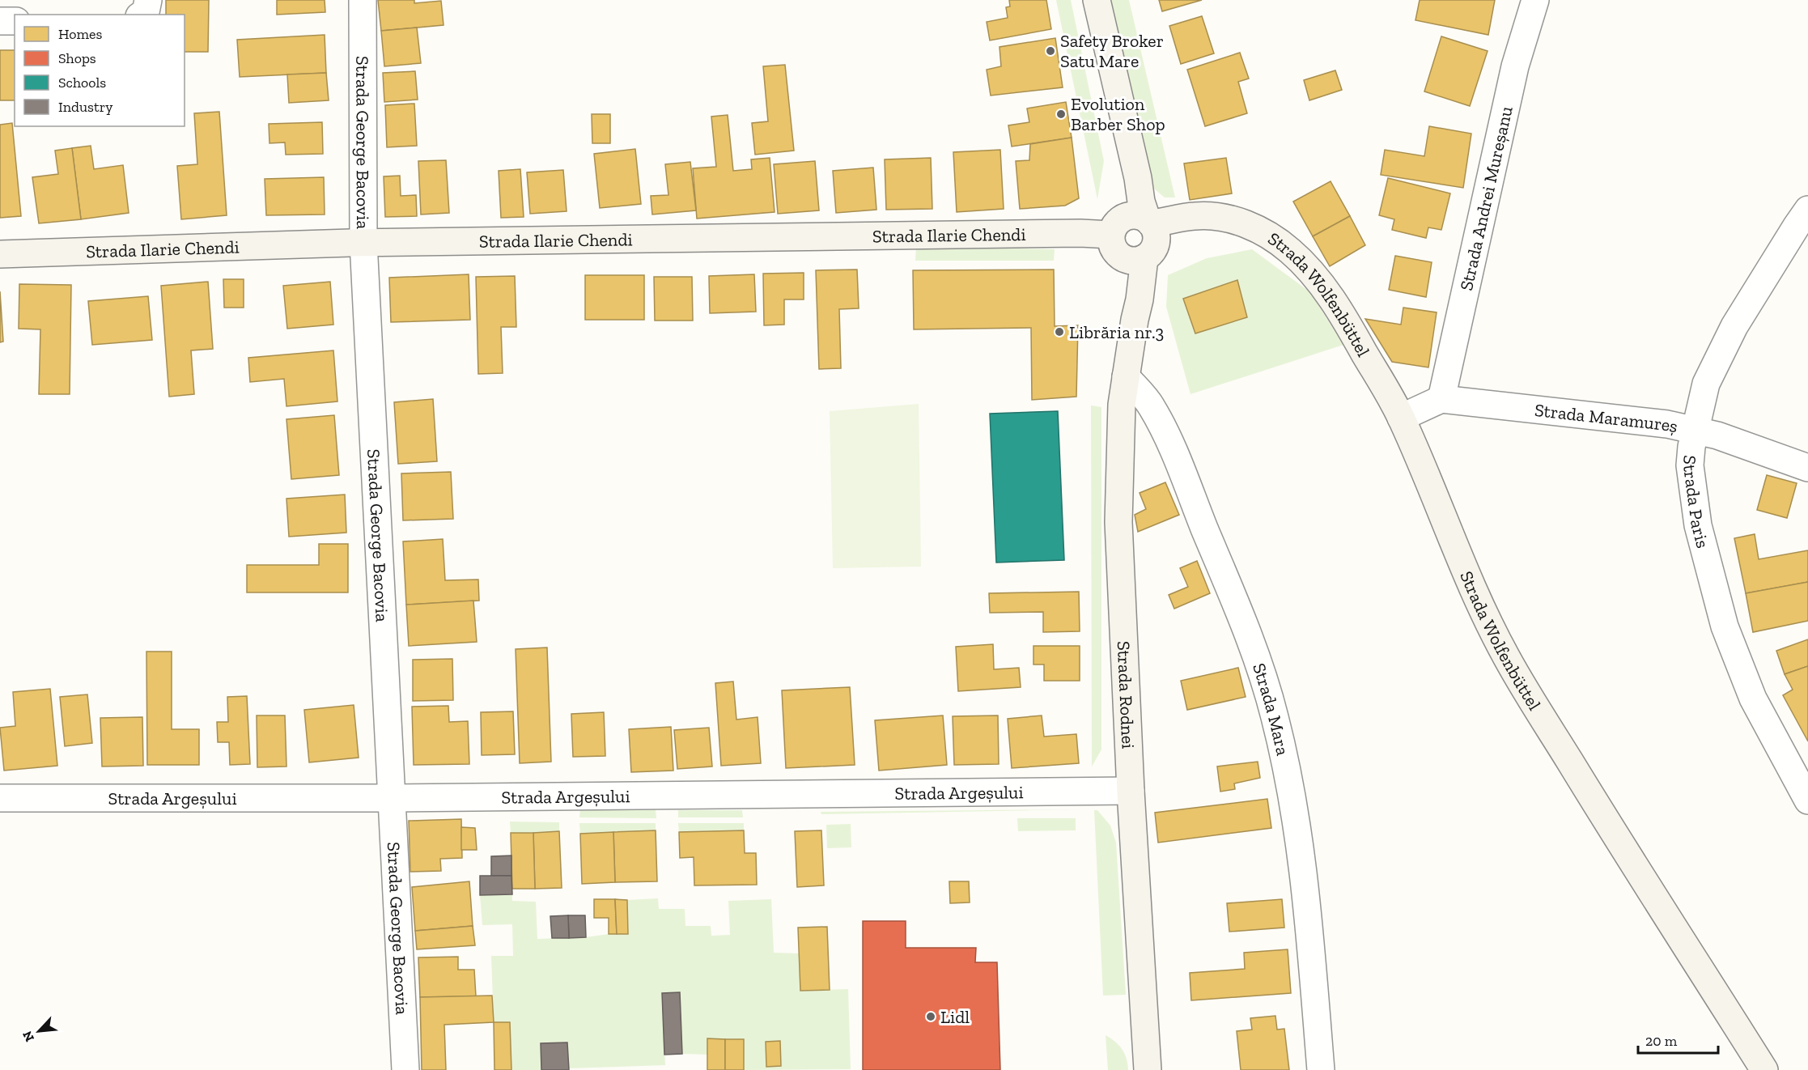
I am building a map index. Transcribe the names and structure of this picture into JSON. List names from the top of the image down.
{
  "streets": {
    "main road": ["Strada Ilarie Chendi", "Strada Wolfenbüttel", "Strada Rodnei"],
    "street": [
      "Strada George Bacovia",
      "Strada Andrei Mureșanu",
      "Strada Maramureș",
      "Strada Paris",
      "Strada Mara",
      "Strada Argeșului"
    ]
  },
  "crossings": [
    ["Strada George Bacovia", "Strada Ilarie Chendi"],
    ["Strada George Bacovia", "Strada Argeșului"],
    ["Strada Andrei Mureșanu", "Strada Maramureș"],
    ["Strada Ilarie Chendi", "Strada Wolfenbüttel"],
    ["Strada Wolfenbüttel", "Strada Rodnei"],
    ["Strada Maramureș", "Strada Paris"],
    ["Strada Rodnei", "Strada Mara"],
    ["Strada Rodnei", "Strada Argeșului"]
  ],
  "places": [
    "Safety Broker Satu Mare",
    "Evolution Barber Shop",
    "Librăria nr.3",
    "Lidl"
  ],
  "legend": [
    "Homes",
    "Shops",
    "Schools",
    "Industry"
  ],
  "scale_bar": "20 m",
  "north": "bottom left"
}
